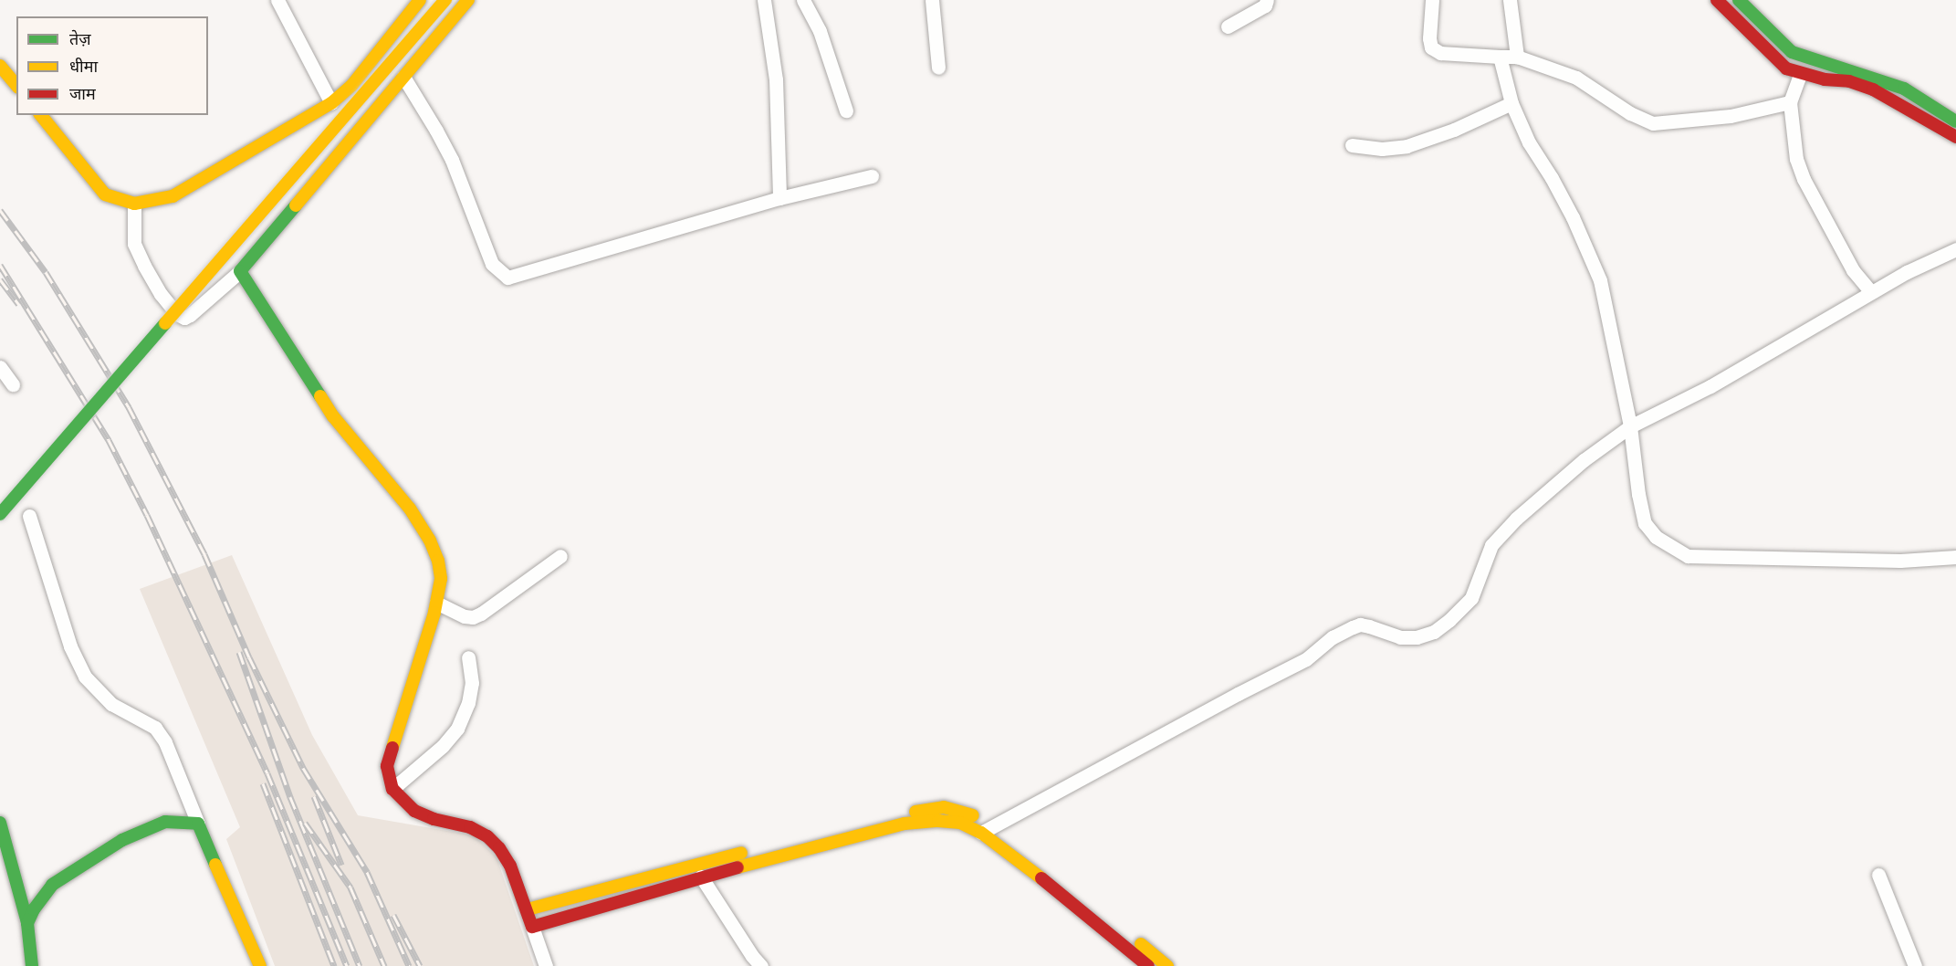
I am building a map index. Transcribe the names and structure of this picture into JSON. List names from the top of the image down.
{
  "legend": ["तेज़", "धीमा", "जाम"]
}
